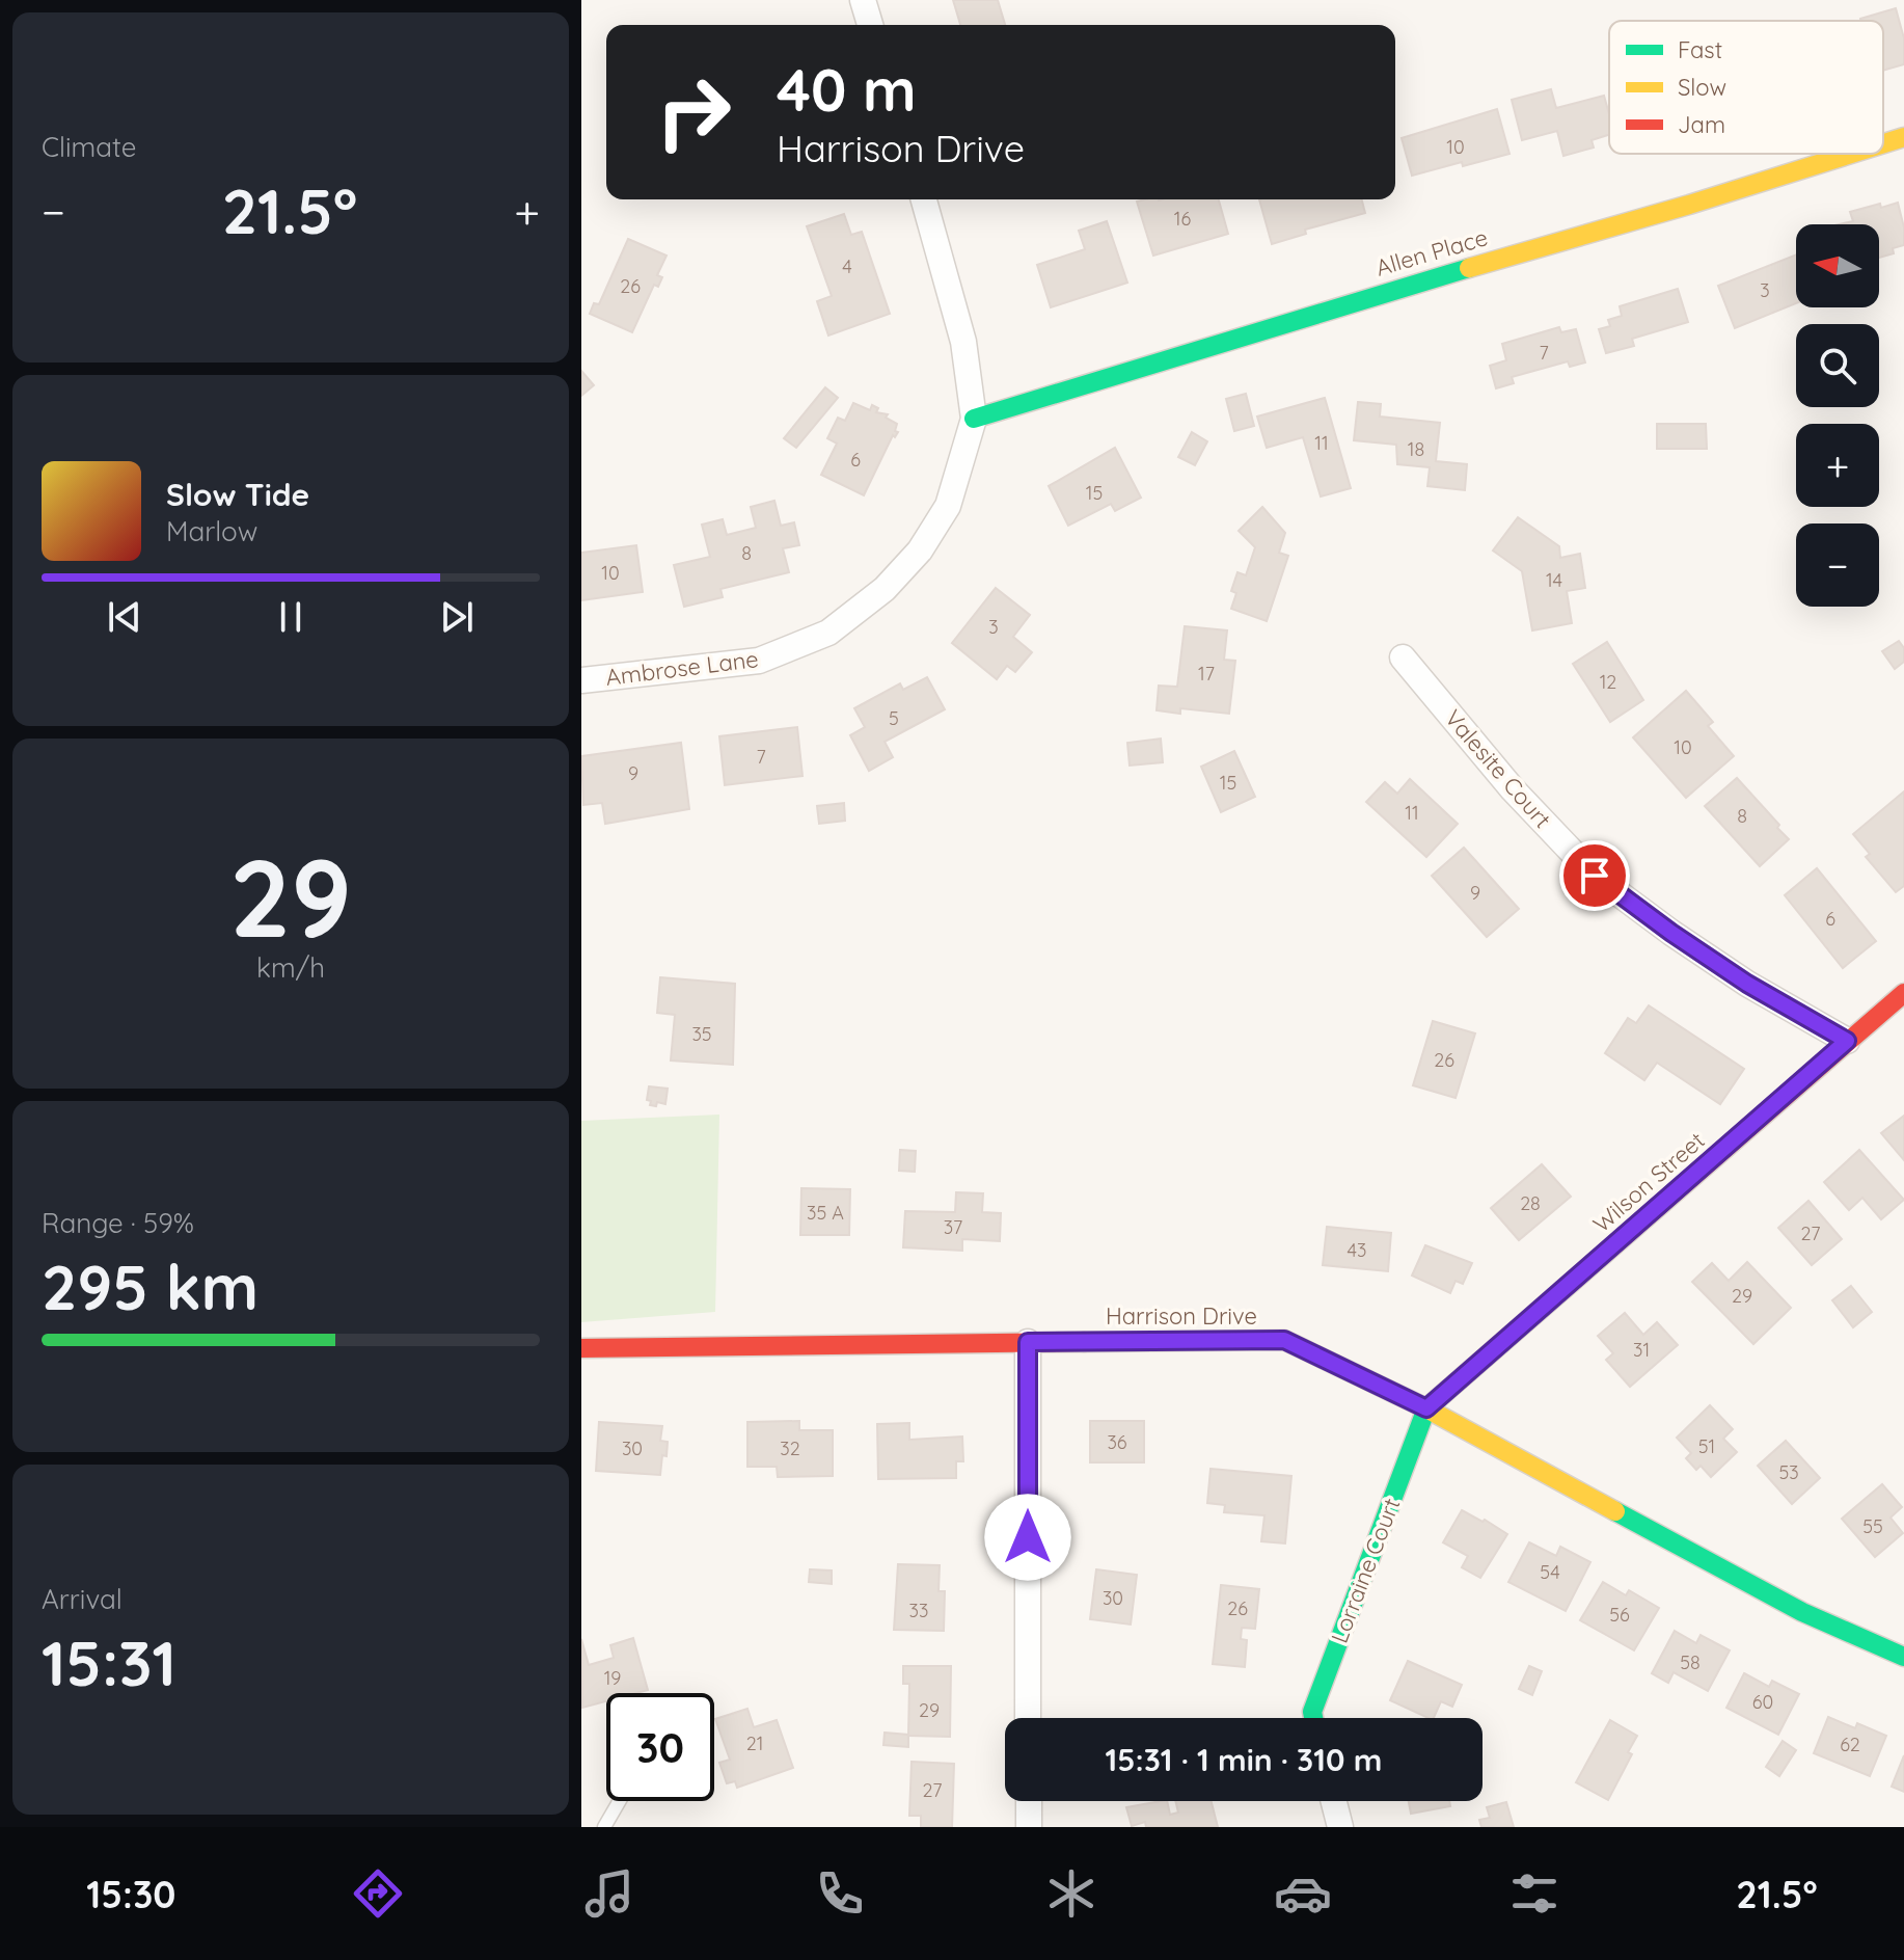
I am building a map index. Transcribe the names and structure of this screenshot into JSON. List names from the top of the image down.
{
  "streets": {
    "street": [
      "Allen Place",
      "Ambrose Lane",
      "Valesite Court",
      "Wilson Street",
      "Harrison Drive",
      "Lorraine Court"
    ]
  },
  "crossings": [
    ["Allen Place", "Ambrose Lane"],
    ["Valesite Court", "Wilson Street"],
    ["Wilson Street", "Harrison Drive"],
    ["Wilson Street", "Lorraine Court"],
    ["Harrison Drive", "Lorraine Court"]
  ],
  "house_numbers": [
    "10",
    "16",
    "4",
    "26",
    "3",
    "7",
    "11",
    "18",
    "6",
    "15",
    "8",
    "10",
    "14",
    "3",
    "17",
    "12",
    "5",
    "10",
    "7",
    "9",
    "15",
    "11",
    "8",
    "9",
    "6",
    "35",
    "26",
    "28",
    "35 A",
    "37",
    "27",
    "43",
    "29",
    "31",
    "36",
    "51",
    "30",
    "32",
    "53",
    "55",
    "54",
    "30",
    "26",
    "33",
    "56",
    "58",
    "19",
    "60",
    "29",
    "21",
    "62",
    "27"
  ],
  "legend": ["Fast", "Slow", "Jam"],
  "north": "left",
  "page": {
    "tile": [
      "Climate",
      ["29", "km/h"],
      ["Range · 59%", "295 km"],
      ["Arrival", "15:31"]
    ],
    "turn": ["40 m", "Harrison Drive"],
    "heat": ["−", "21.5°", "+"],
    "map_buttons": ["+", "−"],
    "song": ["Slow Tide", "Marlow"],
    "limit": "30",
    "trip": "15:31 · 1 min · 310 m",
    "tabs": ["15:30", "21.5°"]
  }
}
